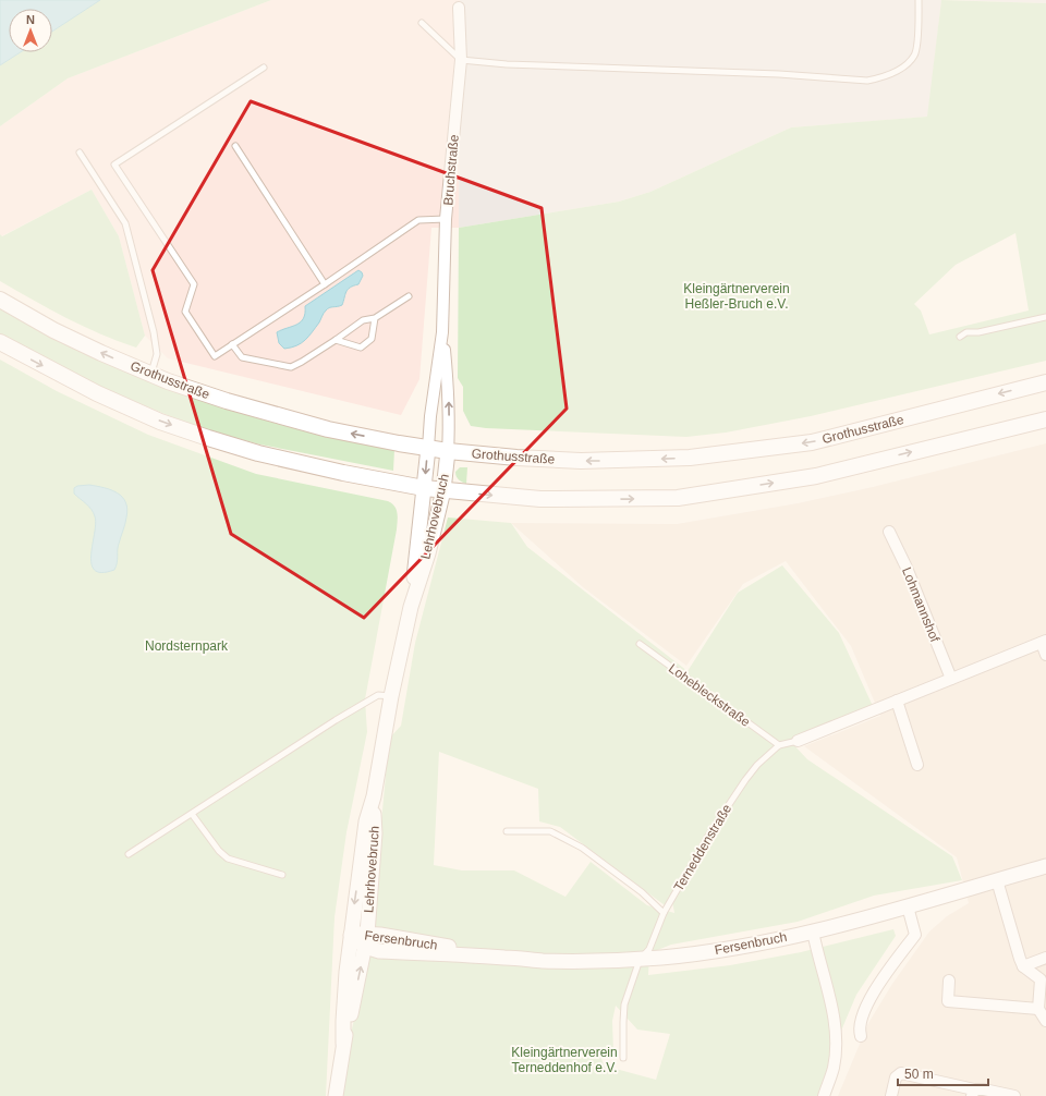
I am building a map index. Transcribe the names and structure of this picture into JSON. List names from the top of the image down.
{
  "streets": {
    "main road": ["Grothusstraße"],
    "street": [
      "Bruchstraße",
      "Lehrhovebruch",
      "Lohmannshof",
      "Fersenbruch"
    ],
    "lane": ["Lohebleckstraße", "Terneddenstraße"]
  },
  "crossings": [
    ["Bruchstraße", "Grothusstraße"],
    ["Bruchstraße", "Lehrhovebruch"],
    ["Grothusstraße", "Lehrhovebruch"],
    ["Lehrhovebruch", "Fersenbruch"],
    ["Lohebleckstraße", "Terneddenstraße"],
    ["Terneddenstraße", "Fersenbruch"]
  ],
  "parks": ["Kleingärtnerverein Heßler-Bruch e.V.", "Nordsternpark", "Kleingärtnerverein Terneddenhof e.V."],
  "scale_bar": "50 m",
  "north": "top"
}
